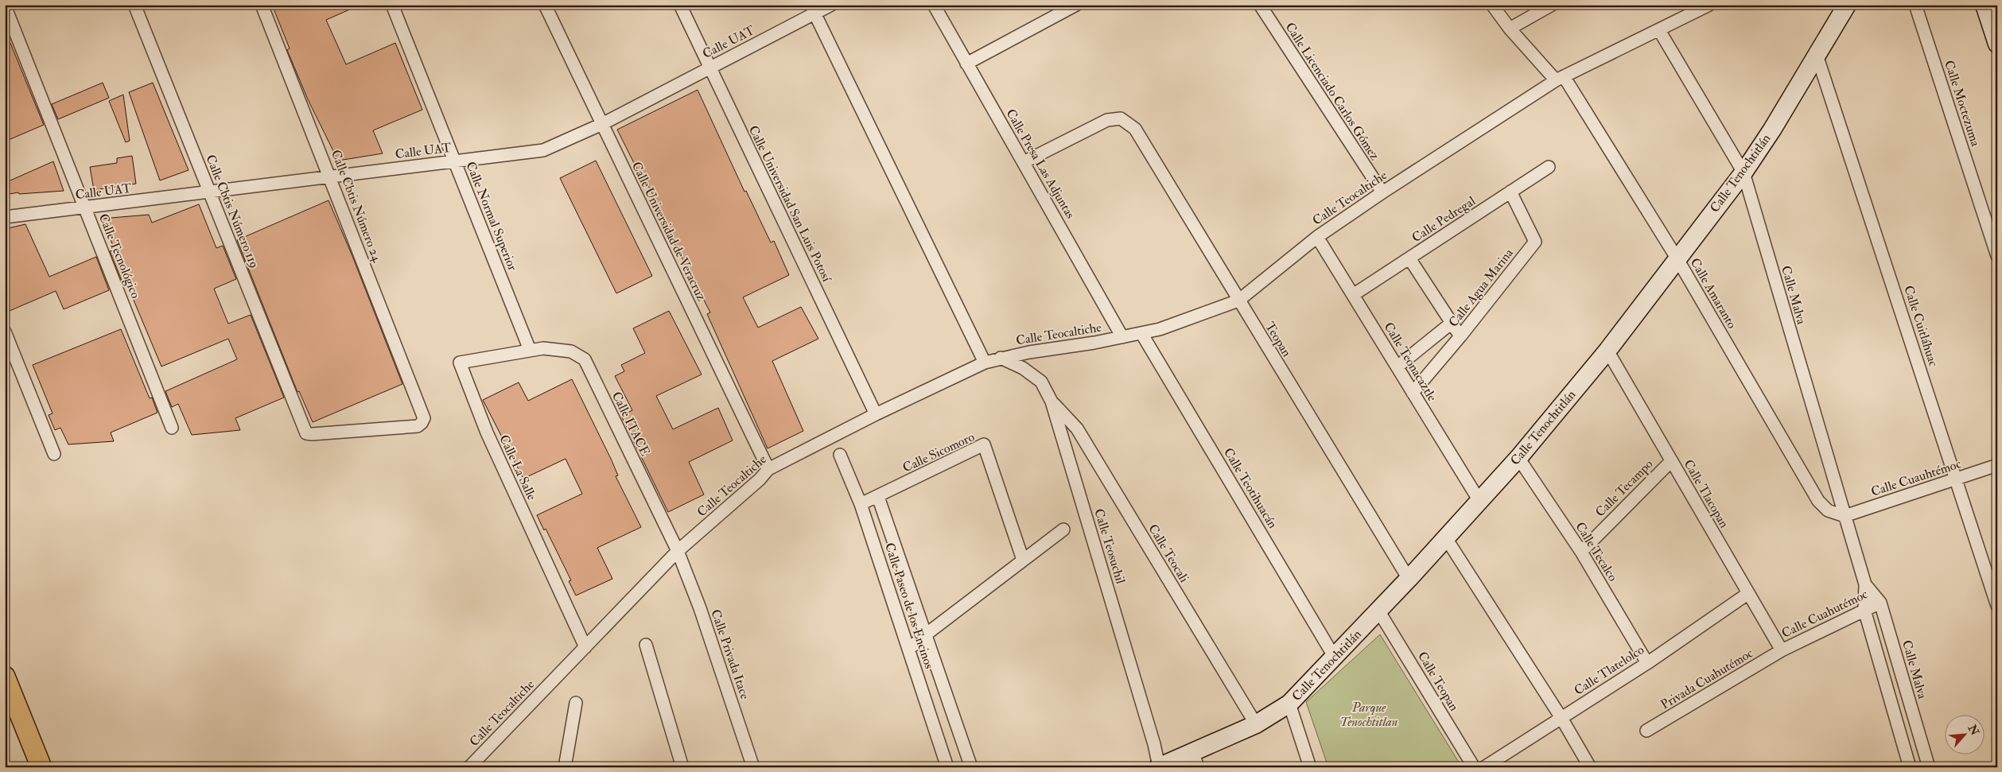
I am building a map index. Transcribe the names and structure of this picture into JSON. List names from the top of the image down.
{
  "streets": {
    "street": [
      "Calle UAT",
      "Calle Licenciado Carlos Gómez",
      "Calle Moctezuma",
      "Calle Presa Las Adjuntas",
      "Calle Tenochtitlán",
      "Calle Teocaltiche",
      "Calle Universidad San Luis Potosí",
      "Calle Cbtis Número 24",
      "Calle Cbtis Número 119",
      "Calle Normal Superior",
      "Calle Pedregal",
      "Calle Universidad de Veracruz",
      "Calle Tecnológico",
      "Calle Agua Marina",
      "Calle Amaranto",
      "Calle Malva",
      "Calle Cuitláhuac",
      "Teopan",
      "Calle Teonacaztle",
      "Calle ITACE",
      "Calle Sicomoro",
      "Calle La Salle",
      "Calle Cuauhtémoc",
      "Calle Teotihuacán",
      "Calle Tecampo",
      "Calle Tlacopan",
      "Calle Teosuchil",
      "Calle Tecalco",
      "Calle Teocali",
      "Calle Paseo de los Encinos",
      "Calle Cuahutémoc",
      "Calle Privada Itace",
      "Calle Tlatelolco",
      "Privada Cuahutémoc",
      "Calle Teopan"
    ]
  },
  "crossings": [
    ["Calle UAT", "Calle Universidad San Luis Potosí"],
    ["Calle UAT", "Calle Cbtis Número 24"],
    ["Calle UAT", "Calle Cbtis Número 119"],
    ["Calle UAT", "Calle Normal Superior"],
    ["Calle UAT", "Calle Universidad de Veracruz"],
    ["Calle UAT", "Calle Tecnológico"],
    ["Calle Licenciado Carlos Gómez", "Calle Teocaltiche"],
    ["Calle Presa Las Adjuntas", "Calle Teocaltiche"],
    ["Calle Presa Las Adjuntas", "Teopan"],
    ["Calle Tenochtitlán", "Calle Amaranto"],
    ["Calle Tenochtitlán", "Calle Malva"],
    ["Calle Tenochtitlán", "Calle Cuitláhuac"],
    ["Calle Tenochtitlán", "Teopan"],
    ["Calle Tenochtitlán", "Calle Teonacaztle"],
    ["Calle Tenochtitlán", "Calle Teotihuacán"],
    ["Calle Tenochtitlán", "Calle Tlacopan"],
    ["Calle Tenochtitlán", "Calle Teosuchil"],
    ["Calle Tenochtitlán", "Calle Tecalco"],
    ["Calle Tenochtitlán", "Calle Teocali"],
    ["Calle Tenochtitlán", "Calle Teopan"],
    ["Calle Teocaltiche", "Calle Universidad San Luis Potosí"],
    ["Calle Teocaltiche", "Calle Universidad de Veracruz"],
    ["Calle Teocaltiche", "Calle Amaranto"],
    ["Calle Teocaltiche", "Calle Malva"],
    ["Calle Teocaltiche", "Teopan"],
    ["Calle Teocaltiche", "Calle Teonacaztle"],
    ["Calle Teocaltiche", "Calle ITACE"],
    ["Calle Teocaltiche", "Calle La Salle"],
    ["Calle Teocaltiche", "Calle Teotihuacán"],
    ["Calle Teocaltiche", "Calle Teosuchil"],
    ["Calle Teocaltiche", "Calle Privada Itace"],
    ["Calle Cbtis Número 24", "Calle Cbtis Número 119"],
    ["Calle Normal Superior", "Calle ITACE"],
    ["Calle Normal Superior", "Calle La Salle"],
    ["Calle Pedregal", "Calle Agua Marina"],
    ["Calle Pedregal", "Calle Teonacaztle"],
    ["Calle Agua Marina", "Calle Teonacaztle"],
    ["Calle Amaranto", "Calle Malva"],
    ["Calle Amaranto", "Calle Cuauhtémoc"],
    ["Calle Malva", "Calle Cuauhtémoc"],
    ["Calle Malva", "Calle Cuahutémoc"],
    ["Calle Cuitláhuac", "Calle Cuauhtémoc"],
    ["Calle ITACE", "Calle La Salle"],
    ["Calle ITACE", "Calle Privada Itace"],
    ["Calle Sicomoro", "Calle Paseo de los Encinos"],
    ["Calle Tecampo", "Calle Tlacopan"],
    ["Calle Tecampo", "Calle Tecalco"],
    ["Calle Tlacopan", "Calle Cuahutémoc"],
    ["Calle Tlacopan", "Calle Tlatelolco"],
    ["Calle Tlacopan", "Privada Cuahutémoc"],
    ["Calle Teosuchil", "Calle Teocali"],
    ["Calle Tecalco", "Calle Tlatelolco"],
    ["Calle Cuahutémoc", "Privada Cuahutémoc"]
  ],
  "parks": ["Parque Tenochtitlan"],
  "north": "top right"
}
